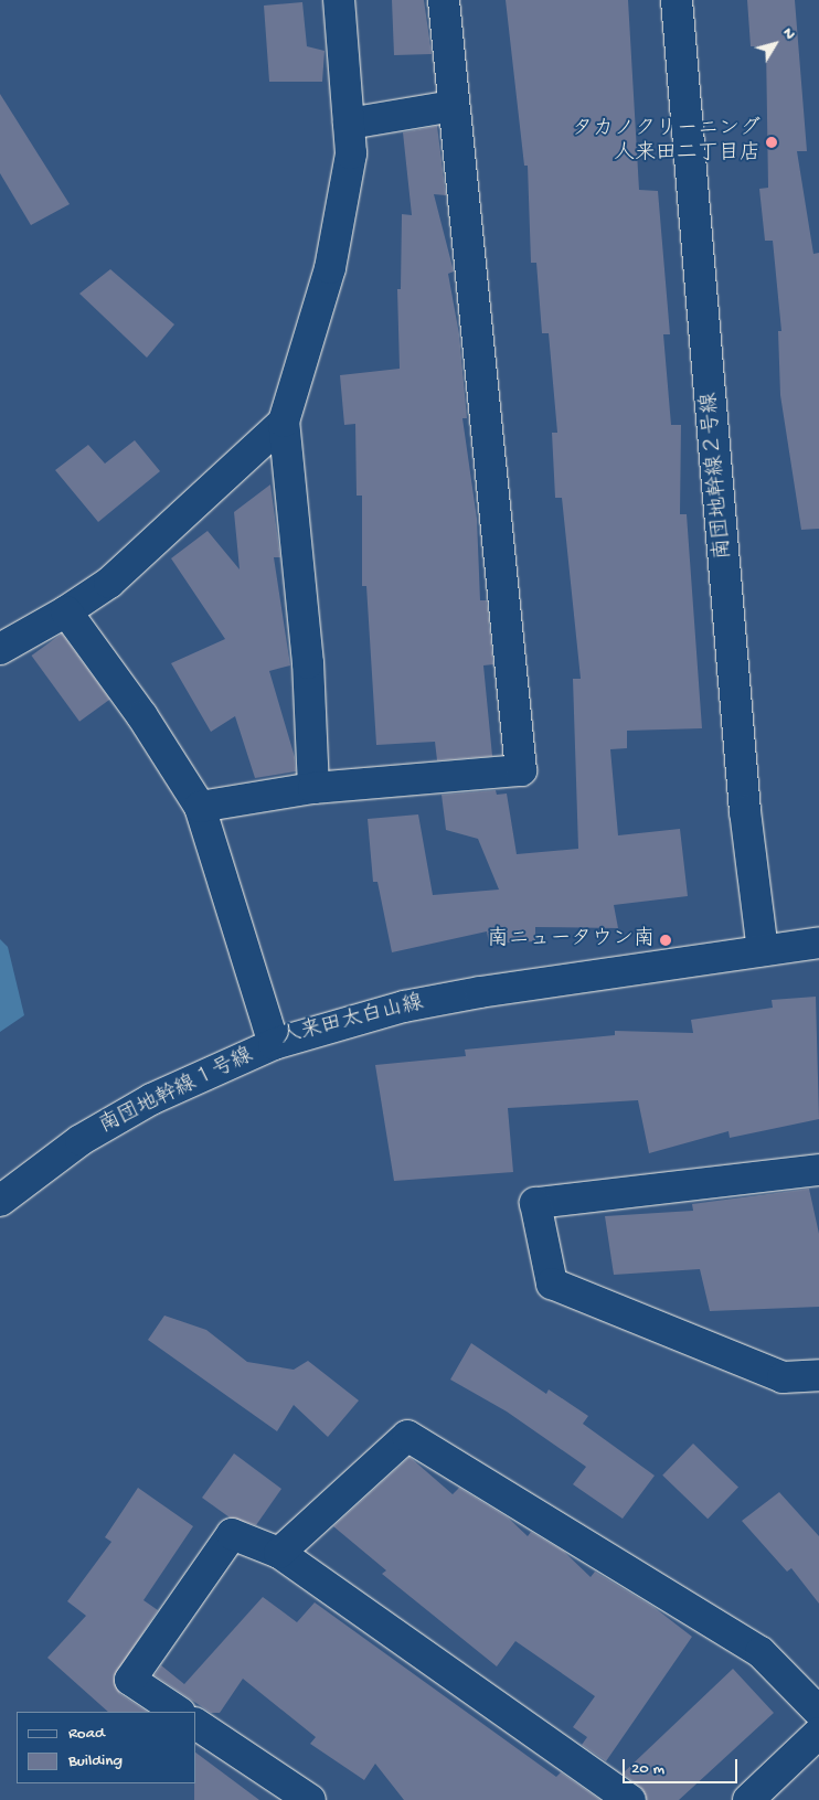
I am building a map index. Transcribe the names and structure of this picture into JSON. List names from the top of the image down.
{
  "streets": {
    "street": ["南団地幹線２号線", "人来田太白山線", "南団地幹線１号線"]
  },
  "crossings": [
    ["南団地幹線２号線", "人来田太白山線"],
    ["人来田太白山線", "南団地幹線１号線"]
  ],
  "places": ["タカノクリーニング 人来田二丁目店", "南ニュータウン南"],
  "legend": ["Road", "Building"],
  "scale_bar": "20 m",
  "north": "top right"
}
